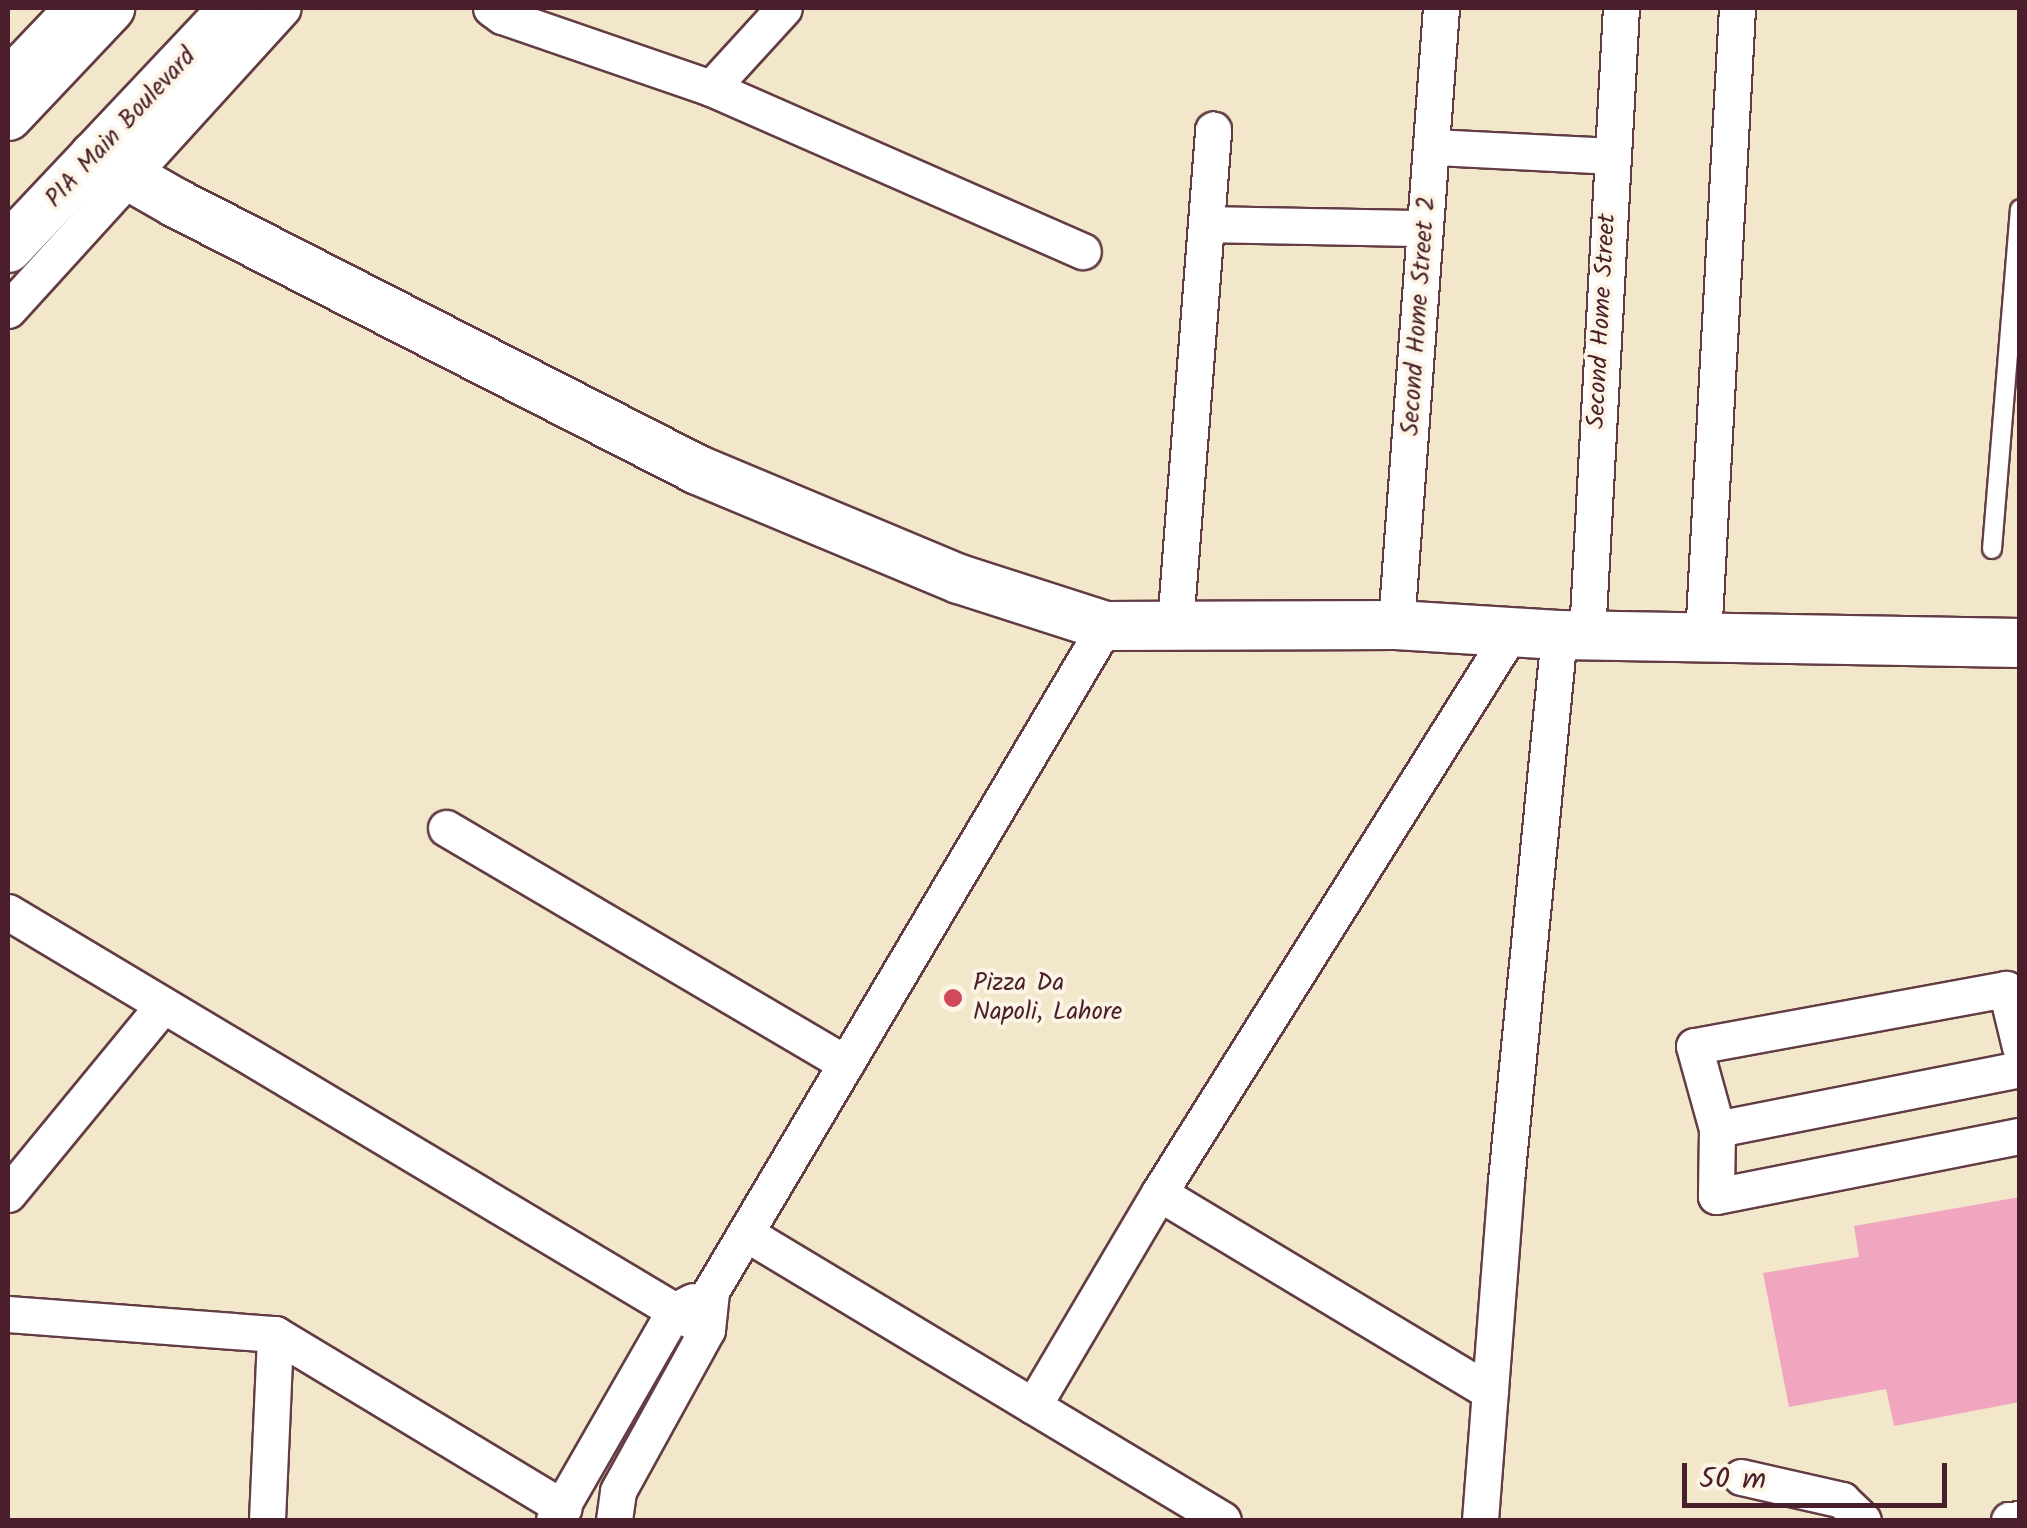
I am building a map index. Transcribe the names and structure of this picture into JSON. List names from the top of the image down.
{
  "streets": {
    "street": ["PIA Main Boulevard", "Second Home Street 2", "Second Home Street"]
  },
  "places": ["Pizza Da Napoli, Lahore"],
  "scale_bar": "50 m"
}
